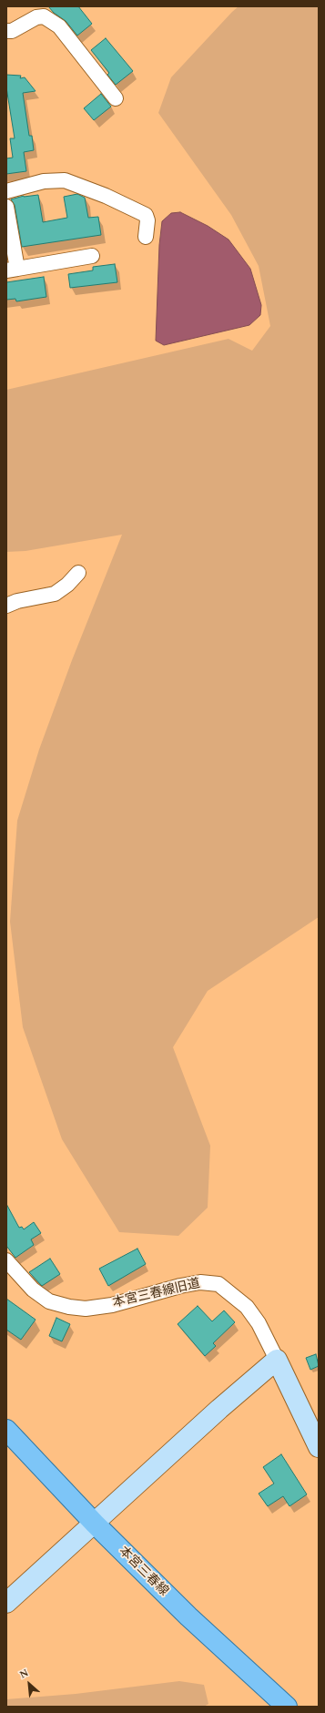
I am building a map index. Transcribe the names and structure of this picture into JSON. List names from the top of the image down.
{
  "streets": {
    "main road": ["本宮三春線"],
    "street": ["本宮三春線旧道"]
  },
  "north": "top left"
}
